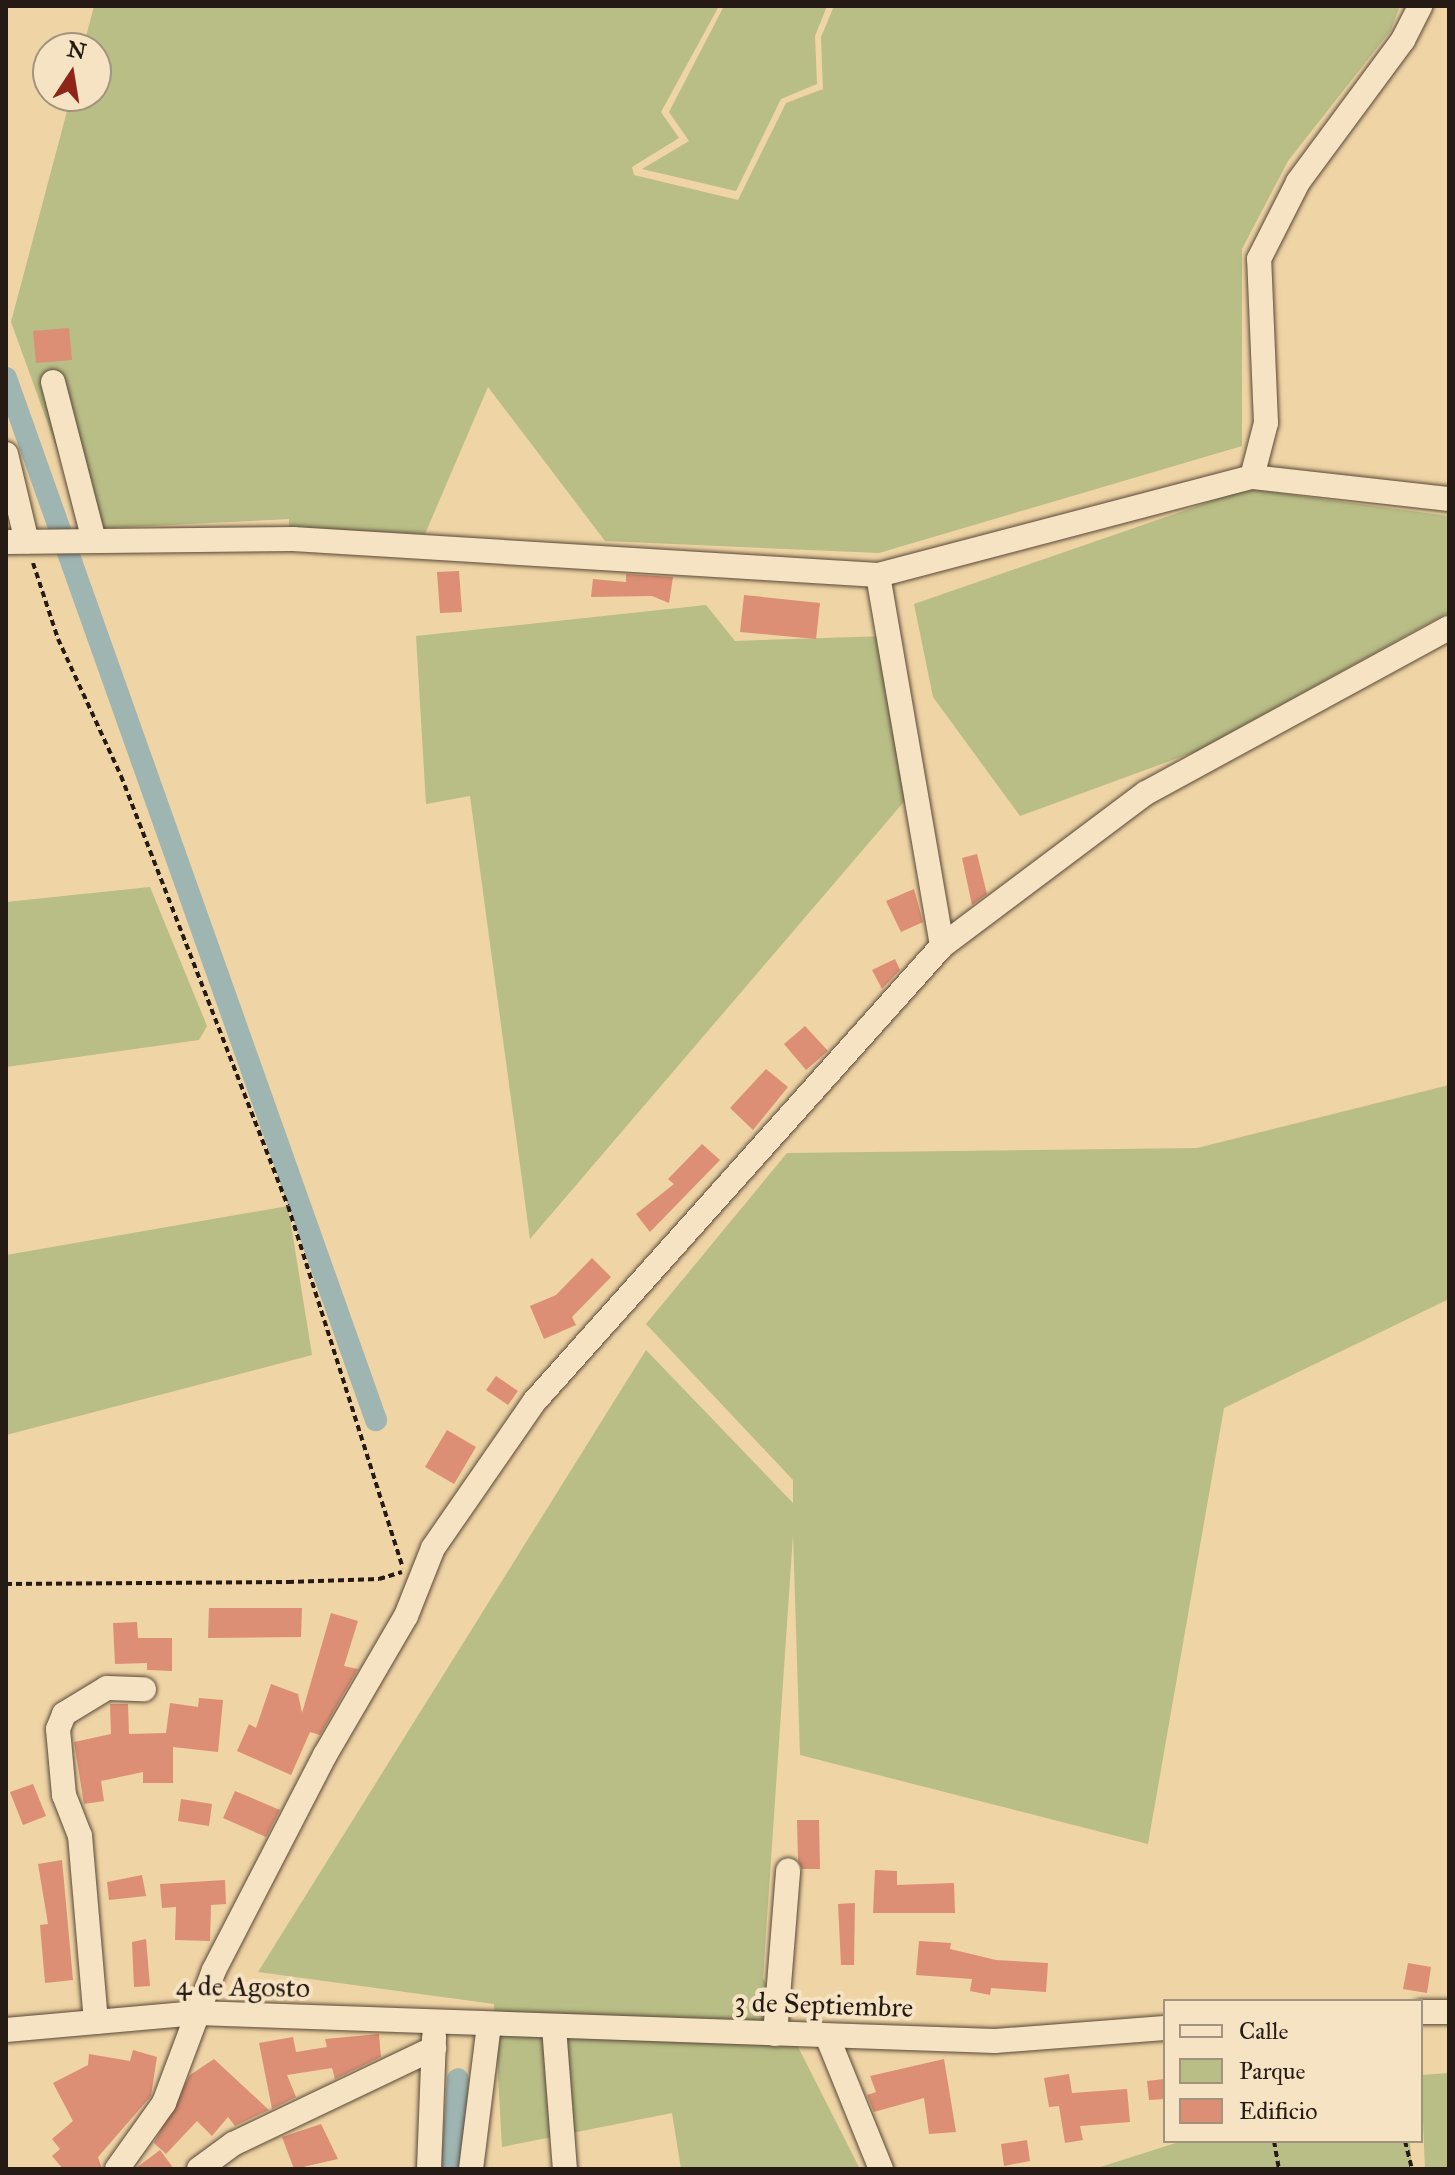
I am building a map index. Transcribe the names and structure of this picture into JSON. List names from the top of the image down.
{
  "streets": {
    "street": ["4 de Agosto", "3 de Septiembre"]
  },
  "crossings": [
    ["4 de Agosto", "3 de Septiembre"]
  ],
  "legend": ["Calle", "Parque", "Edificio"],
  "north": "top"
}
